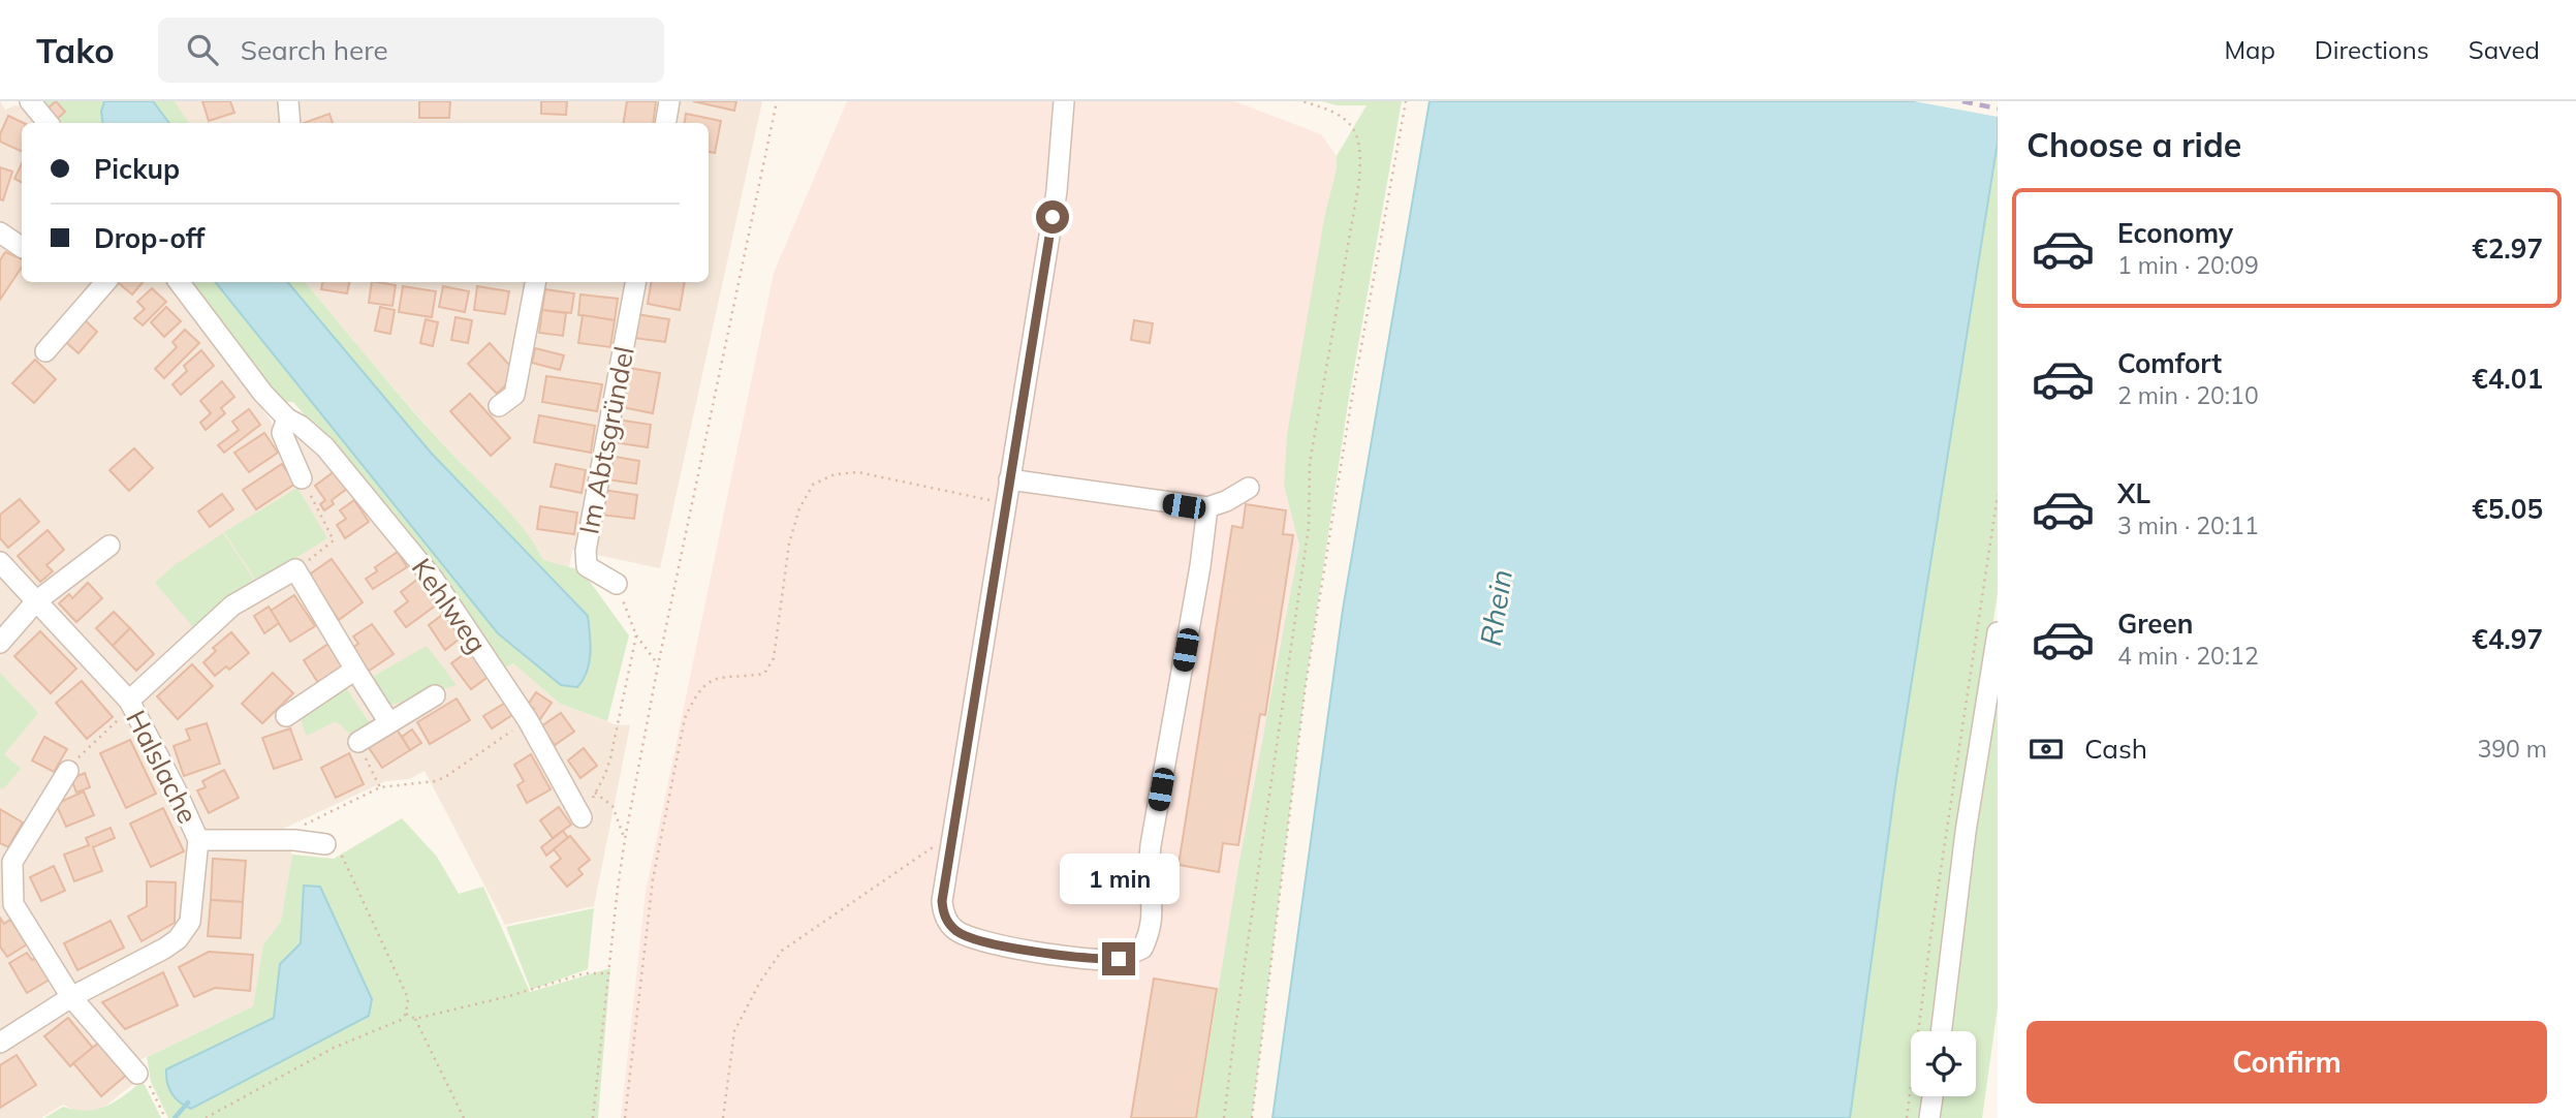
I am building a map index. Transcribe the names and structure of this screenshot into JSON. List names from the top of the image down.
{
  "streets": {
    "street": ["Im Abtsgründel", "Kehlweg", "Halslache"]
  },
  "water": ["Rhein"],
  "page": {
    "header": "Tako",
    "search": "Search here",
    "nav": ["Map", "Directions", "Saved"],
    "heading": "Choose a ride",
    "banner": ["Pickup", "Drop-off"],
    "list": [
      {
        "name": "Economy",
        "note": "1 min · 20:09",
        "value": "€2.97"
      },
      {
        "name": "Comfort",
        "note": "2 min · 20:10",
        "value": "€4.01"
      },
      {
        "name": "XL",
        "note": "3 min · 20:11",
        "value": "€5.05"
      },
      {
        "name": "Green",
        "note": "4 min · 20:12",
        "value": "€4.97"
      }
    ],
    "pay": ["Cash", "390 m"],
    "bubble": "1 min",
    "buttons": "Confirm"
  }
}
